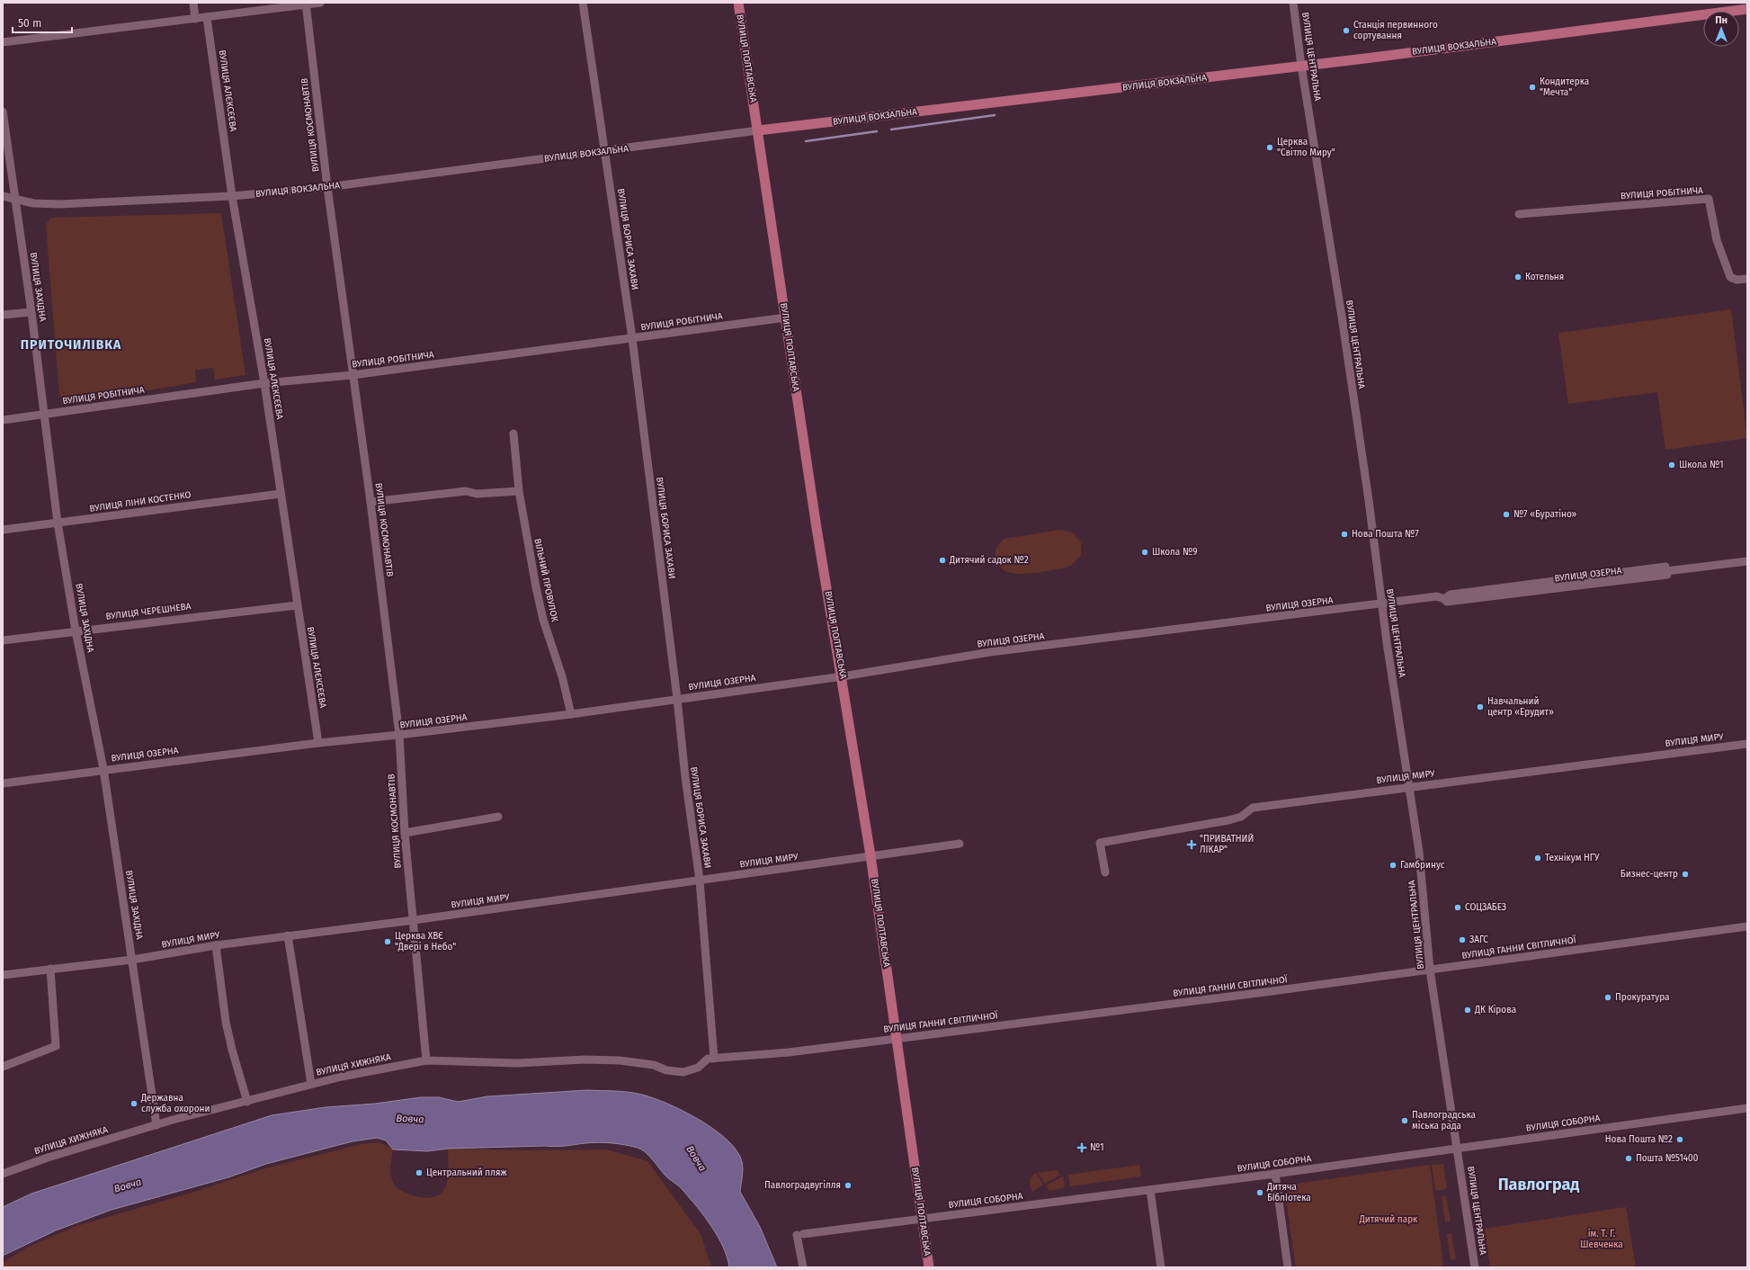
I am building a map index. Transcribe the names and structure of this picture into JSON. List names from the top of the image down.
{
  "streets": {
    "main road": ["ВУЛИЦЯ ВОКЗАЛЬНА", "ВУЛИЦЯ ПОЛТАВСЬКА"],
    "street": [
      "ВУЛИЦЯ ЦЕНТРАЛЬНА",
      "ВУЛИЦЯ АЛЄКСЄЄВА",
      "ВУЛИЦЯ КОСМОНАВТІВ",
      "ВУЛИЦЯ РОБІТНИЧА",
      "ВУЛИЦЯ БОРИСА ЗАХАВИ",
      "ВУЛИЦЯ ЗАХІДНА",
      "ВУЛИЦЯ ЛІНИ КОСТЕНКО",
      "ВУЛИЦЯ ОЗЕРНА",
      "ВІЛЬНИЙ ПРОВУЛОК",
      "ВУЛИЦЯ ЧЕРЕШНЕВА",
      "ВУЛИЦЯ МИРУ",
      "ВУЛИЦЯ ГАННИ СВІТЛИЧНОЇ",
      "ВУЛИЦЯ ХИЖНЯКА",
      "ВУЛИЦЯ СОБОРНА"
    ]
  },
  "crossings": [
    ["ВУЛИЦЯ ВОКЗАЛЬНА", "ВУЛИЦЯ ЦЕНТРАЛЬНА"],
    ["ВУЛИЦЯ ВОКЗАЛЬНА", "ВУЛИЦЯ ПОЛТАВСЬКА"],
    ["ВУЛИЦЯ ВОКЗАЛЬНА", "ВУЛИЦЯ АЛЄКСЄЄВА"],
    ["ВУЛИЦЯ ВОКЗАЛЬНА", "ВУЛИЦЯ КОСМОНАВТІВ"],
    ["ВУЛИЦЯ ВОКЗАЛЬНА", "ВУЛИЦЯ БОРИСА ЗАХАВИ"],
    ["ВУЛИЦЯ ВОКЗАЛЬНА", "ВУЛИЦЯ ЗАХІДНА"],
    ["ВУЛИЦЯ ЦЕНТРАЛЬНА", "ВУЛИЦЯ ОЗЕРНА"],
    ["ВУЛИЦЯ ЦЕНТРАЛЬНА", "ВУЛИЦЯ МИРУ"],
    ["ВУЛИЦЯ ЦЕНТРАЛЬНА", "ВУЛИЦЯ ГАННИ СВІТЛИЧНОЇ"],
    ["ВУЛИЦЯ ЦЕНТРАЛЬНА", "ВУЛИЦЯ СОБОРНА"],
    ["ВУЛИЦЯ ПОЛТАВСЬКА", "ВУЛИЦЯ РОБІТНИЧА"],
    ["ВУЛИЦЯ ПОЛТАВСЬКА", "ВУЛИЦЯ ОЗЕРНА"],
    ["ВУЛИЦЯ ПОЛТАВСЬКА", "ВУЛИЦЯ МИРУ"],
    ["ВУЛИЦЯ ПОЛТАВСЬКА", "ВУЛИЦЯ ГАННИ СВІТЛИЧНОЇ"],
    ["ВУЛИЦЯ ПОЛТАВСЬКА", "ВУЛИЦЯ СОБОРНА"],
    ["ВУЛИЦЯ АЛЄКСЄЄВА", "ВУЛИЦЯ РОБІТНИЧА"],
    ["ВУЛИЦЯ АЛЄКСЄЄВА", "ВУЛИЦЯ ЛІНИ КОСТЕНКО"],
    ["ВУЛИЦЯ АЛЄКСЄЄВА", "ВУЛИЦЯ ОЗЕРНА"],
    ["ВУЛИЦЯ АЛЄКСЄЄВА", "ВУЛИЦЯ ЧЕРЕШНЕВА"],
    ["ВУЛИЦЯ КОСМОНАВТІВ", "ВУЛИЦЯ РОБІТНИЧА"],
    ["ВУЛИЦЯ КОСМОНАВТІВ", "ВУЛИЦЯ ОЗЕРНА"],
    ["ВУЛИЦЯ КОСМОНАВТІВ", "ВУЛИЦЯ МИРУ"],
    ["ВУЛИЦЯ КОСМОНАВТІВ", "ВУЛИЦЯ ХИЖНЯКА"],
    ["ВУЛИЦЯ РОБІТНИЧА", "ВУЛИЦЯ БОРИСА ЗАХАВИ"],
    ["ВУЛИЦЯ РОБІТНИЧА", "ВУЛИЦЯ ЗАХІДНА"],
    ["ВУЛИЦЯ БОРИСА ЗАХАВИ", "ВУЛИЦЯ ОЗЕРНА"],
    ["ВУЛИЦЯ БОРИСА ЗАХАВИ", "ВУЛИЦЯ МИРУ"],
    ["ВУЛИЦЯ БОРИСА ЗАХАВИ", "ВУЛИЦЯ ГАННИ СВІТЛИЧНОЇ"],
    ["ВУЛИЦЯ БОРИСА ЗАХАВИ", "ВУЛИЦЯ ХИЖНЯКА"],
    ["ВУЛИЦЯ ЗАХІДНА", "ВУЛИЦЯ ЛІНИ КОСТЕНКО"],
    ["ВУЛИЦЯ ЗАХІДНА", "ВУЛИЦЯ ОЗЕРНА"],
    ["ВУЛИЦЯ ЗАХІДНА", "ВУЛИЦЯ ЧЕРЕШНЕВА"],
    ["ВУЛИЦЯ ЗАХІДНА", "ВУЛИЦЯ МИРУ"],
    ["ВУЛИЦЯ ЗАХІДНА", "ВУЛИЦЯ ХИЖНЯКА"],
    ["ВУЛИЦЯ ОЗЕРНА", "ВІЛЬНИЙ ПРОВУЛОК"],
    ["ВУЛИЦЯ ГАННИ СВІТЛИЧНОЇ", "ВУЛИЦЯ ХИЖНЯКА"]
  ],
  "districts": ["ПРИТОЧИЛІВКА", "Павлоград"],
  "water": ["Вовча"],
  "parks": ["Дитячий парк", "ім. Т. Г. Шевченка"],
  "places": {
    "other": [
      "Станція первинного сортування",
      "Кондитерка \"Мечта\"",
      "Церква \"Світло Миру\"",
      "Котельня",
      "Школа №1",
      "№7 «Буратіно»",
      "Нова Пошта №7",
      "Школа №9",
      "Дитячий садок №2",
      "Навчальний центр «Ерудит»",
      "Технікум НГУ",
      "Гамбринус",
      "Бизнес-центр",
      "СОЦЗАБЕЗ",
      "ЗАГС",
      "Церква ХВЄ \"Двері в Небо\"",
      "Прокуратура",
      "ДК Кірова",
      "Державна служба охорони",
      "Павлоградська міська рада",
      "Нова Пошта №2",
      "Пошта №51400",
      "Центральний пляж",
      "Павлоградвугілля",
      "Дитяча Бiблiотека"
    ],
    "health": ["\"ПРИВАТНИЙ ЛІКАР\"", "№1"]
  },
  "scale_bar": "50 m",
  "north": "top"
}
